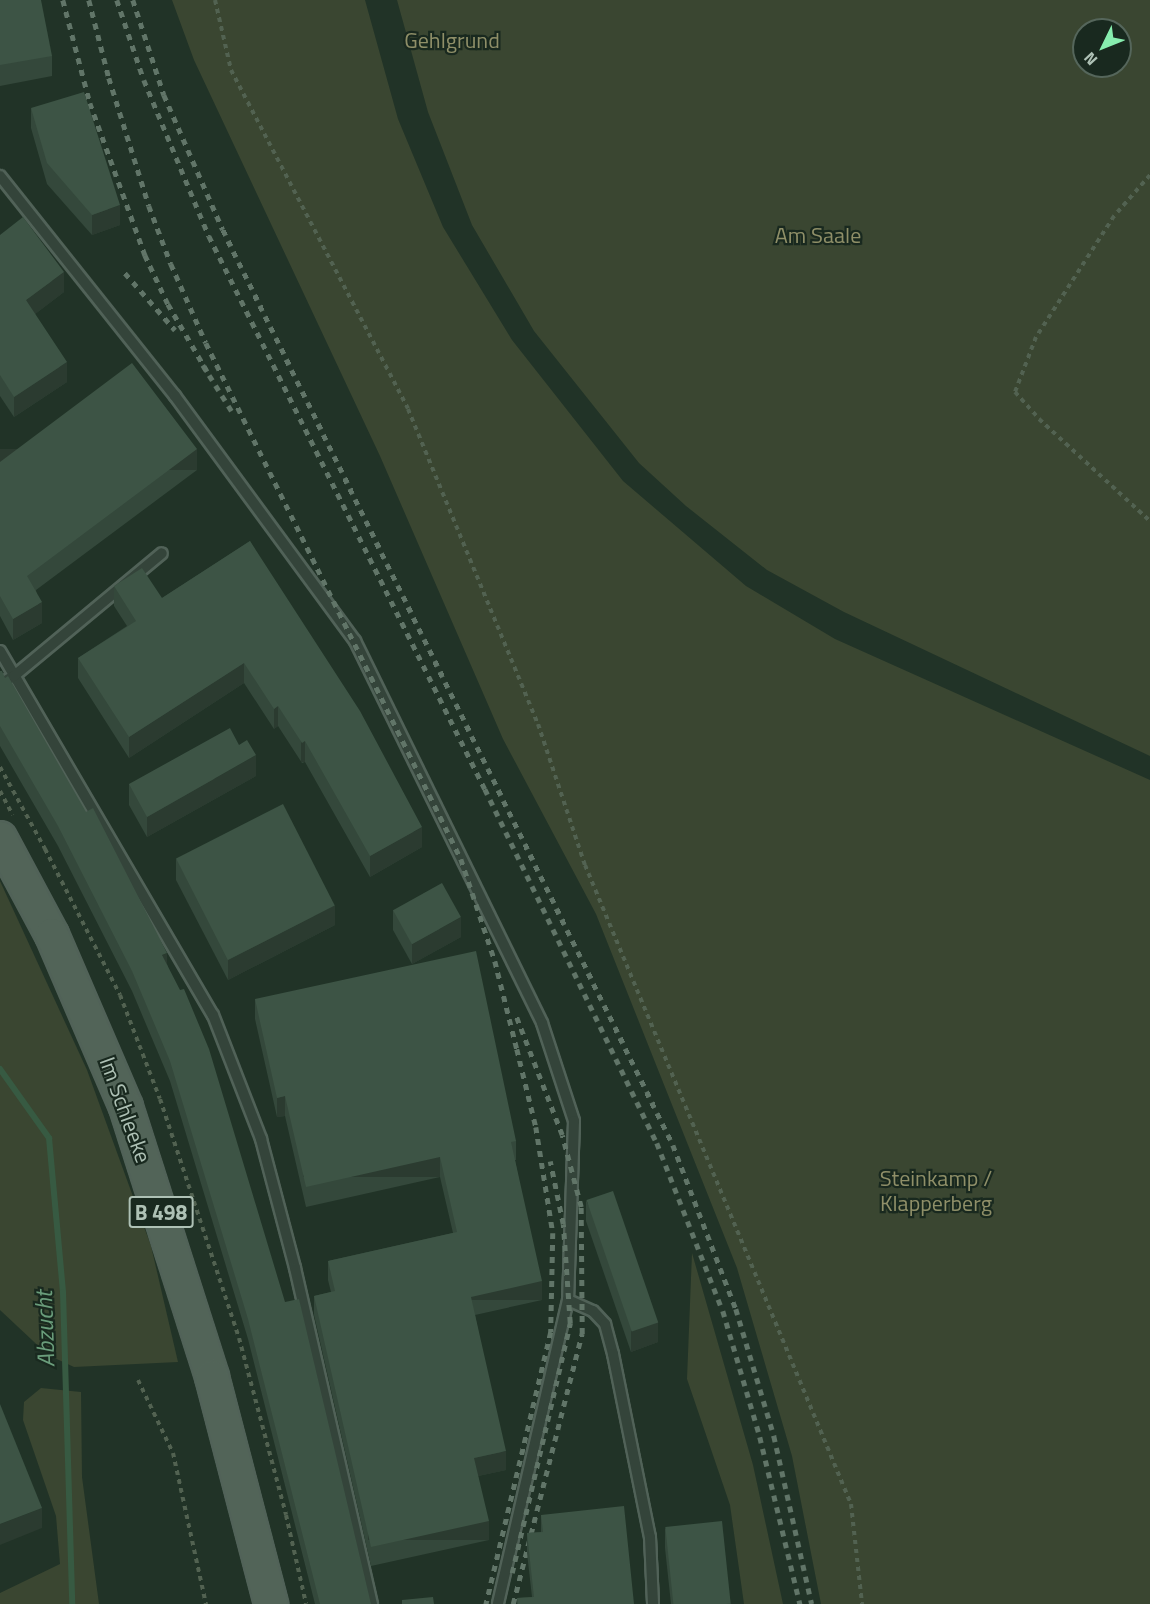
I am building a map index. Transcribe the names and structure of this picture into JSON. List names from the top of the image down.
{
  "streets": {
    "main road": ["Im Schleeke", "B 498"]
  },
  "water": ["Abzucht"],
  "parks": ["Gehlgrund", "Am Saale", "Steinkamp / Klapperberg"],
  "north": "bottom left"
}
